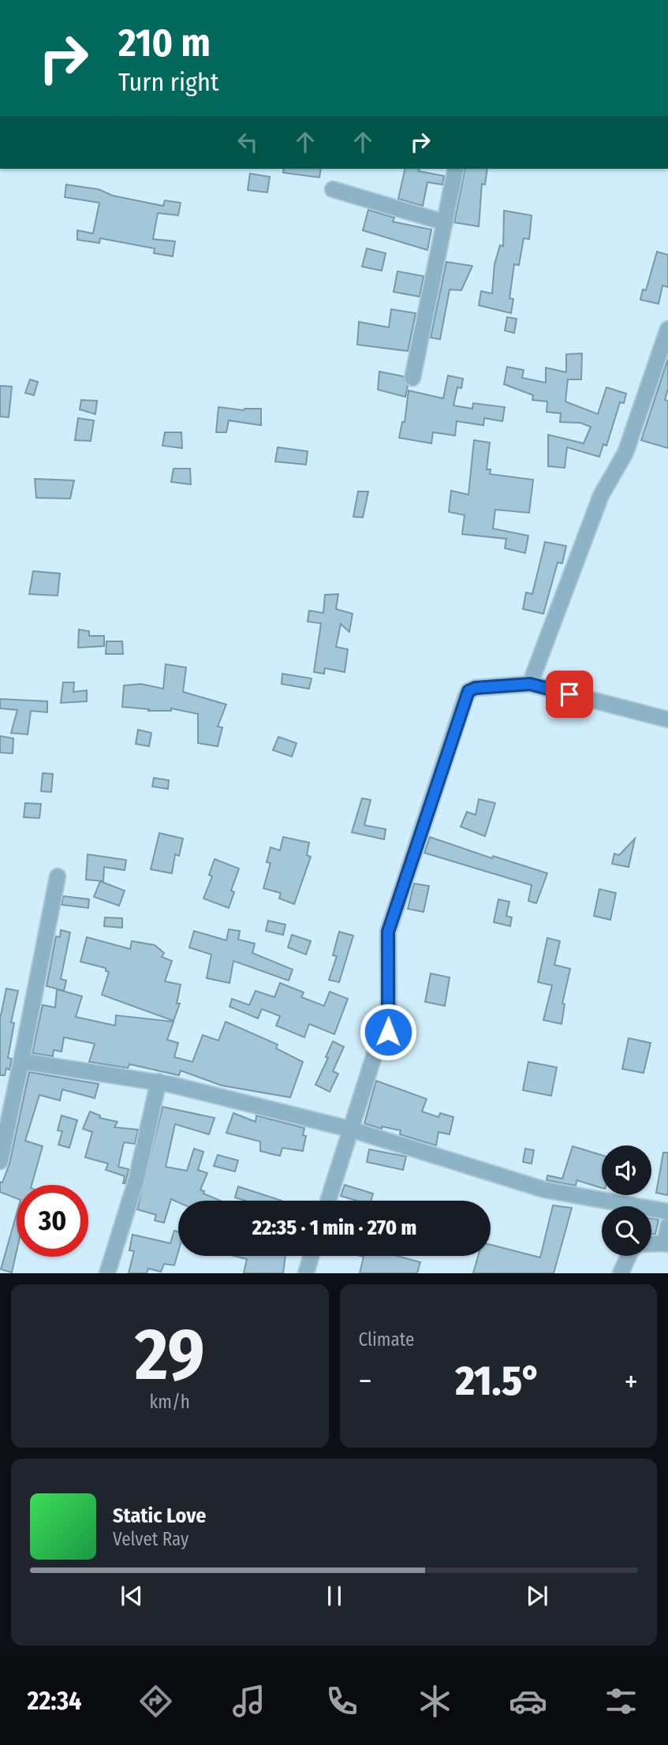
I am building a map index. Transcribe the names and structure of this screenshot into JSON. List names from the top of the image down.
{
  "page": {
    "turn": ["210 m", "Turn right"],
    "limit": "30",
    "trip": "22:35 · 1 min · 270 m",
    "tile": [
      ["29", "km/h"],
      "Climate"
    ],
    "heat": ["−", "21.5°", "+"],
    "song": ["Static Love", "Velvet Ray"],
    "tabs": "22:34"
  }
}
